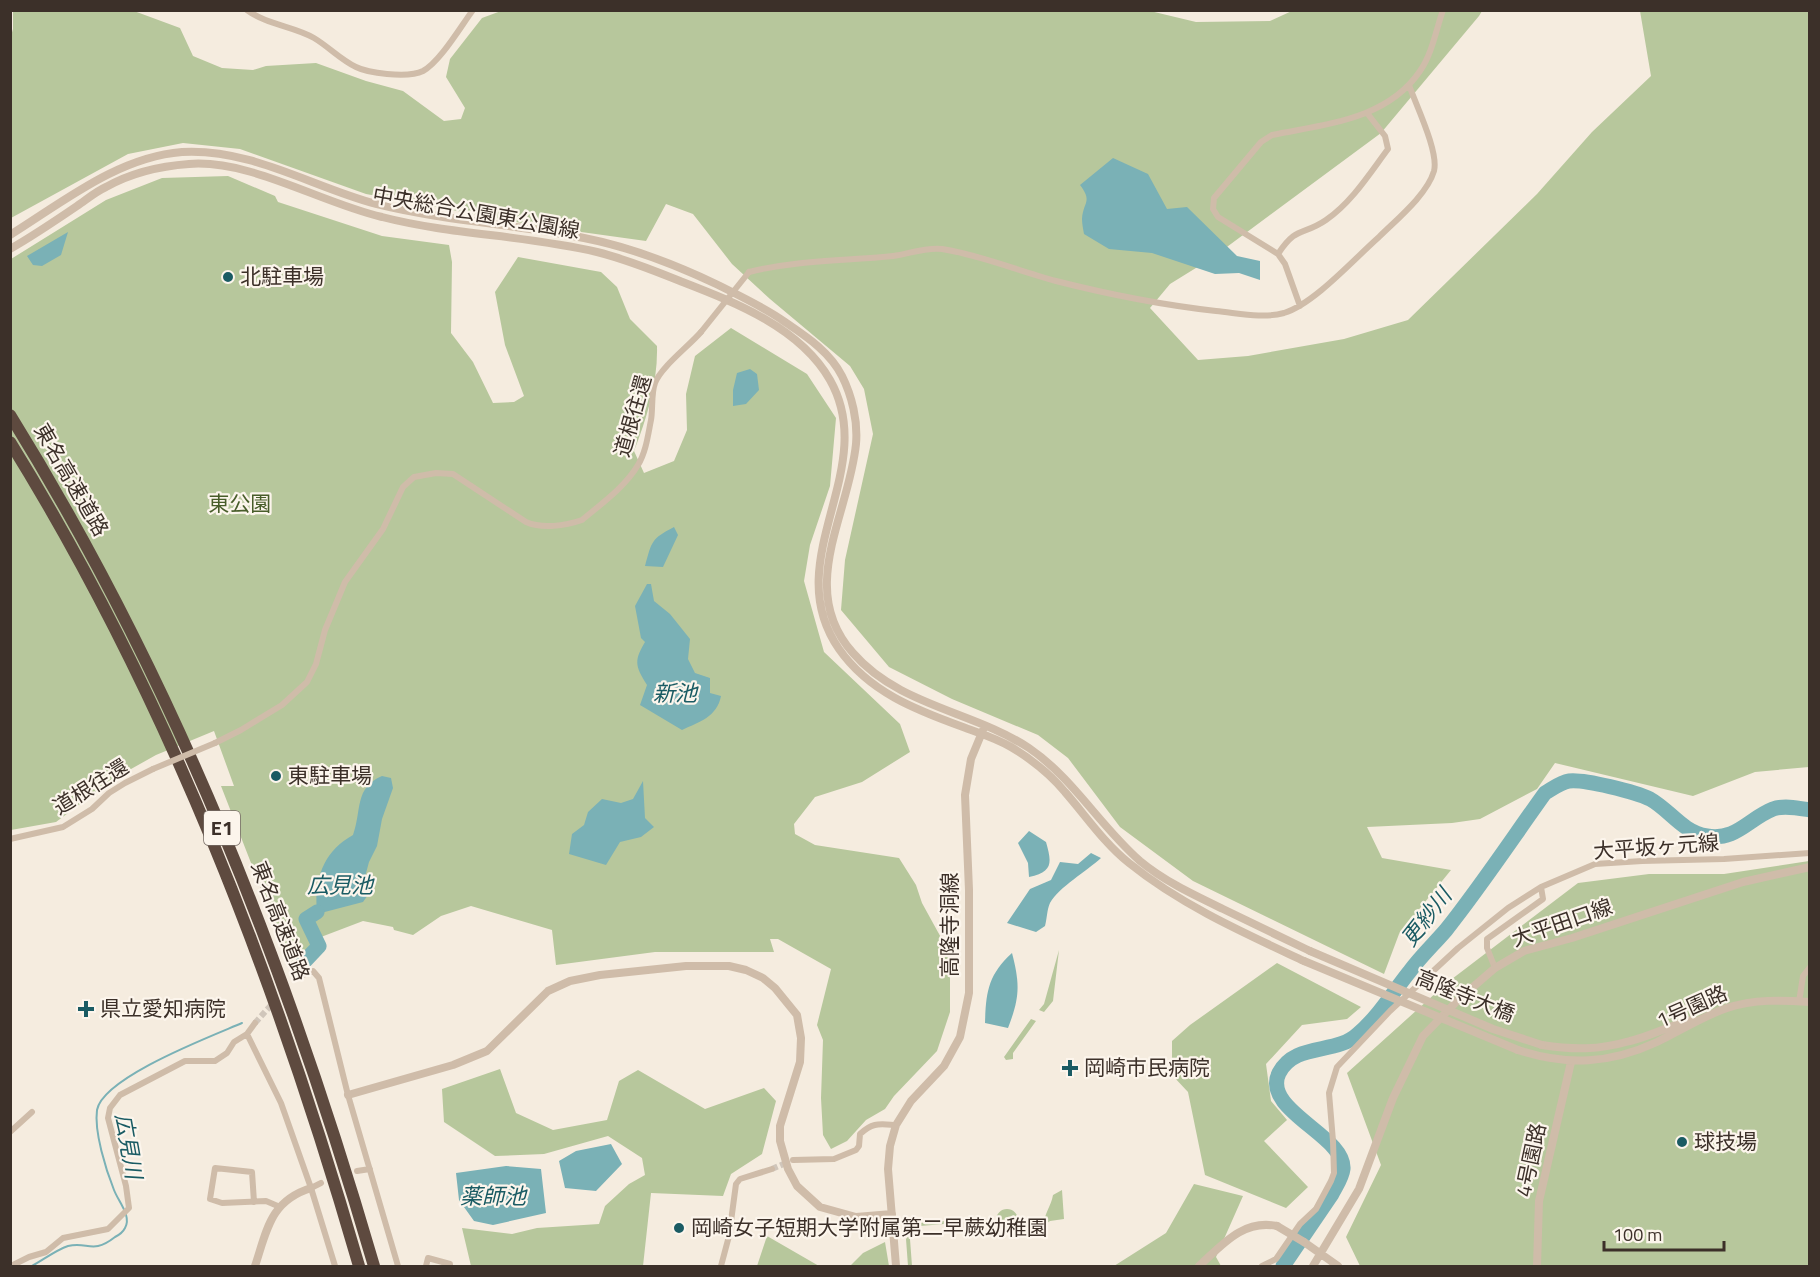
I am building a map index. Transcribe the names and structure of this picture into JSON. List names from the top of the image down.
{
  "streets": {
    "highway": ["東名高速道路", "E1"],
    "street": [
      "中央総合公園東公園線",
      "道根往還",
      "大平坂ヶ元線",
      "大平田口線",
      "高隆寺洞線",
      "高隆寺大橋",
      "1号園路",
      "4号園路"
    ]
  },
  "crossings": [
    ["中央総合公園東公園線", "高隆寺洞線"],
    ["中央総合公園東公園線", "高隆寺大橋"],
    ["高隆寺洞線", "高隆寺大橋"],
    ["高隆寺大橋", "1号園路"],
    ["1号園路", "4号園路"]
  ],
  "water": [
    "新池",
    "広見池",
    "更紗川",
    "広見川",
    "薬師池"
  ],
  "parks": ["東公園"],
  "places": {
    "other": [
      "北駐車場",
      "東駐車場",
      "球技場",
      "岡崎女子短期大学附属第二早蕨幼稚園"
    ],
    "health": ["県立愛知病院", "岡崎市民病院"]
  },
  "scale_bar": "100 m"
}
